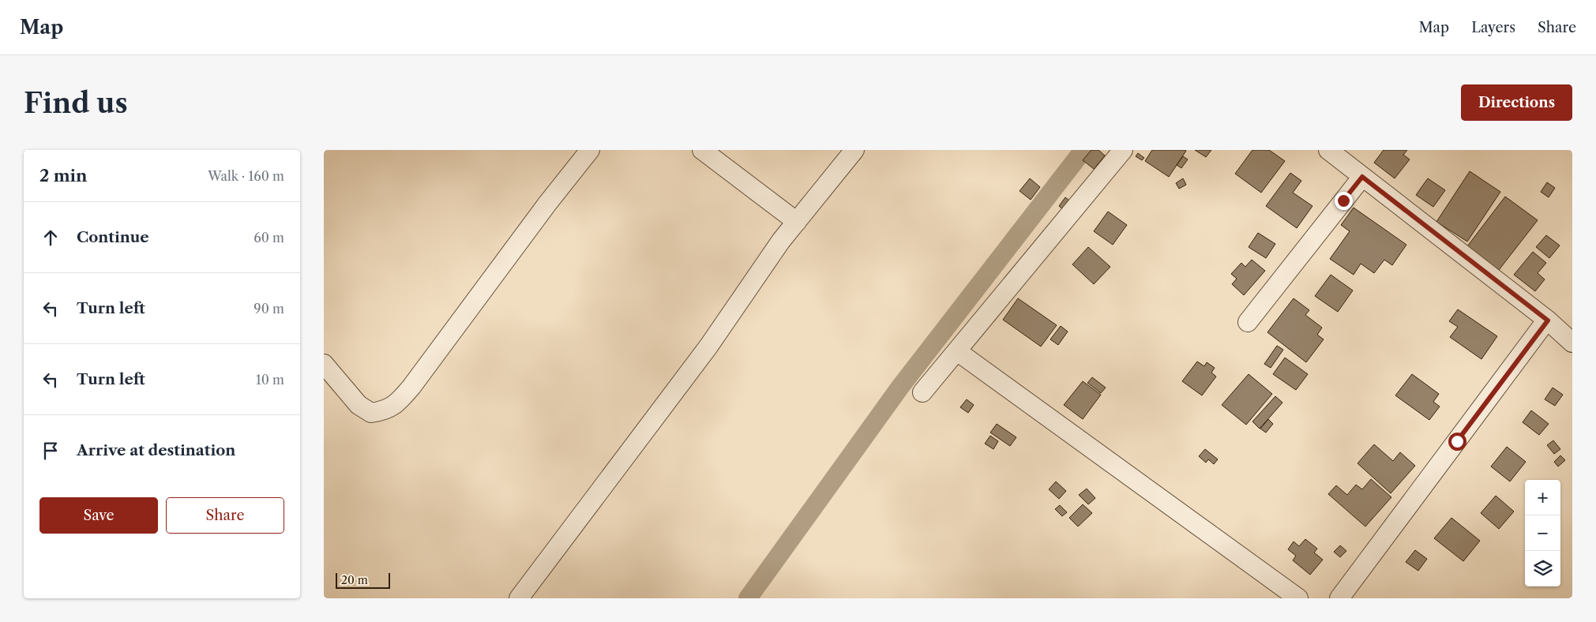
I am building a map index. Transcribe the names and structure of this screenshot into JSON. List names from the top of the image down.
{
  "scale_bar": "20 m",
  "page": {
    "header": "Map",
    "nav": ["Map", "Layers", "Share"],
    "buttons": [
      "Directions",
      ["Save", "Share"]
    ],
    "title": "Find us",
    "heading": ["2 min", "Walk · 160 m"],
    "list": [
      ["Continue", "60 m"],
      ["Turn left", "90 m"],
      ["Turn left", "10 m"],
      "Arrive at destination"
    ],
    "map_buttons": ["+", "−"],
    "scale": "20 m"
  }
}
